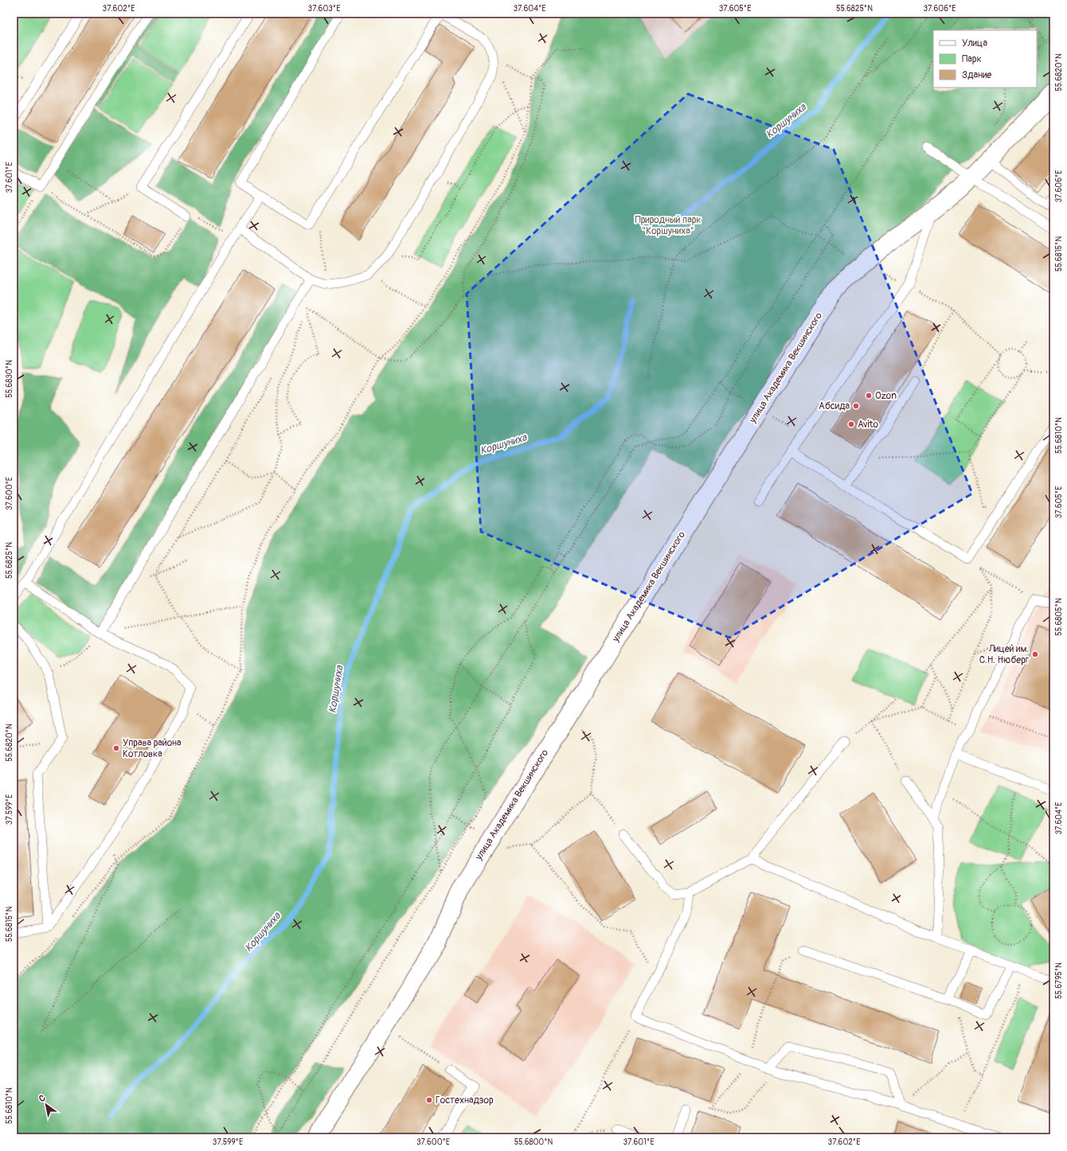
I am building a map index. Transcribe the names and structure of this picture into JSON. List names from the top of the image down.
{
  "streets": {
    "street": ["улица Академика Векшинского"]
  },
  "water": ["Коршуниха"],
  "parks": ["Природный парк \"Коршуниха\""],
  "places": [
    "Ozon",
    "Абсида",
    "Avito",
    "Лицей им. С.Н. Нюберг",
    "Управа района Котловка",
    "Гостехнадзор"
  ],
  "legend": ["Улица", "Парк", "Здание"],
  "north": "top left",
  "coordinates": [
    "37.602°E",
    "37.603°E",
    "37.604°E",
    "37.605°E",
    "55.6825°N",
    "37.606°E",
    "55.6820°N",
    "37.601°E",
    "55.6815°N",
    "55.6830°N",
    "55.6810°N",
    "37.600°E",
    "55.6805°N",
    "37.599°E",
    "55.6795°N",
    "55.6800°N"
  ]
}
